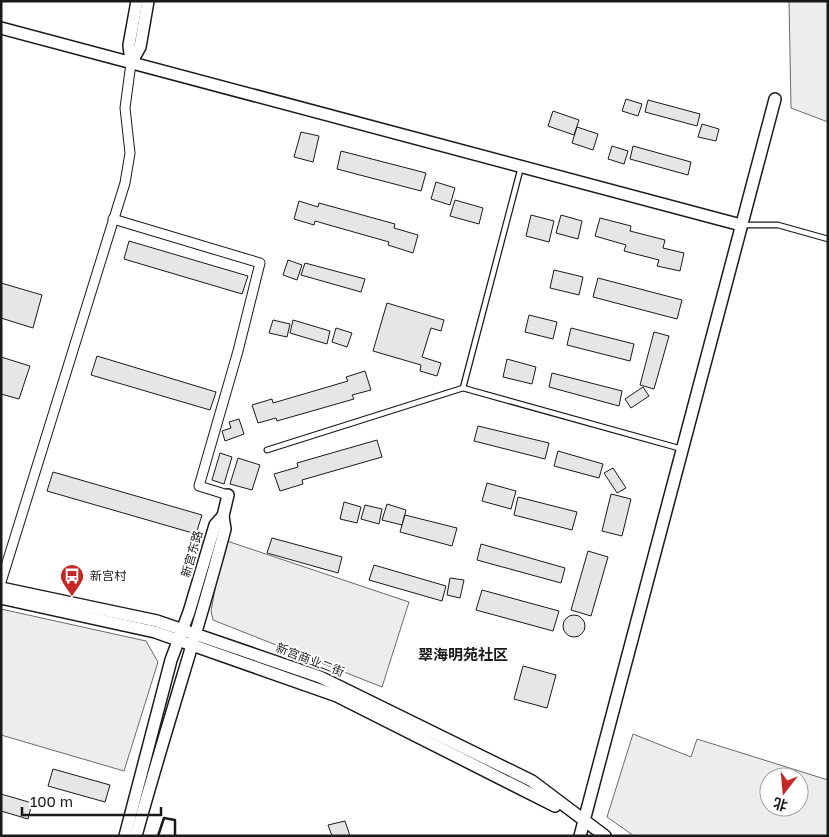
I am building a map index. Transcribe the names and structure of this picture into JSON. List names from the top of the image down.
{
  "streets": {
    "street": ["新宫东路", "新宫商业二街"]
  },
  "crossings": [
    ["新宫东路", "新宫商业二街"]
  ],
  "districts": ["翠海明苑社区"],
  "places": {
    "bus stop": ["新宫村"]
  },
  "scale_bar": "100 m",
  "north": "bottom"
}
